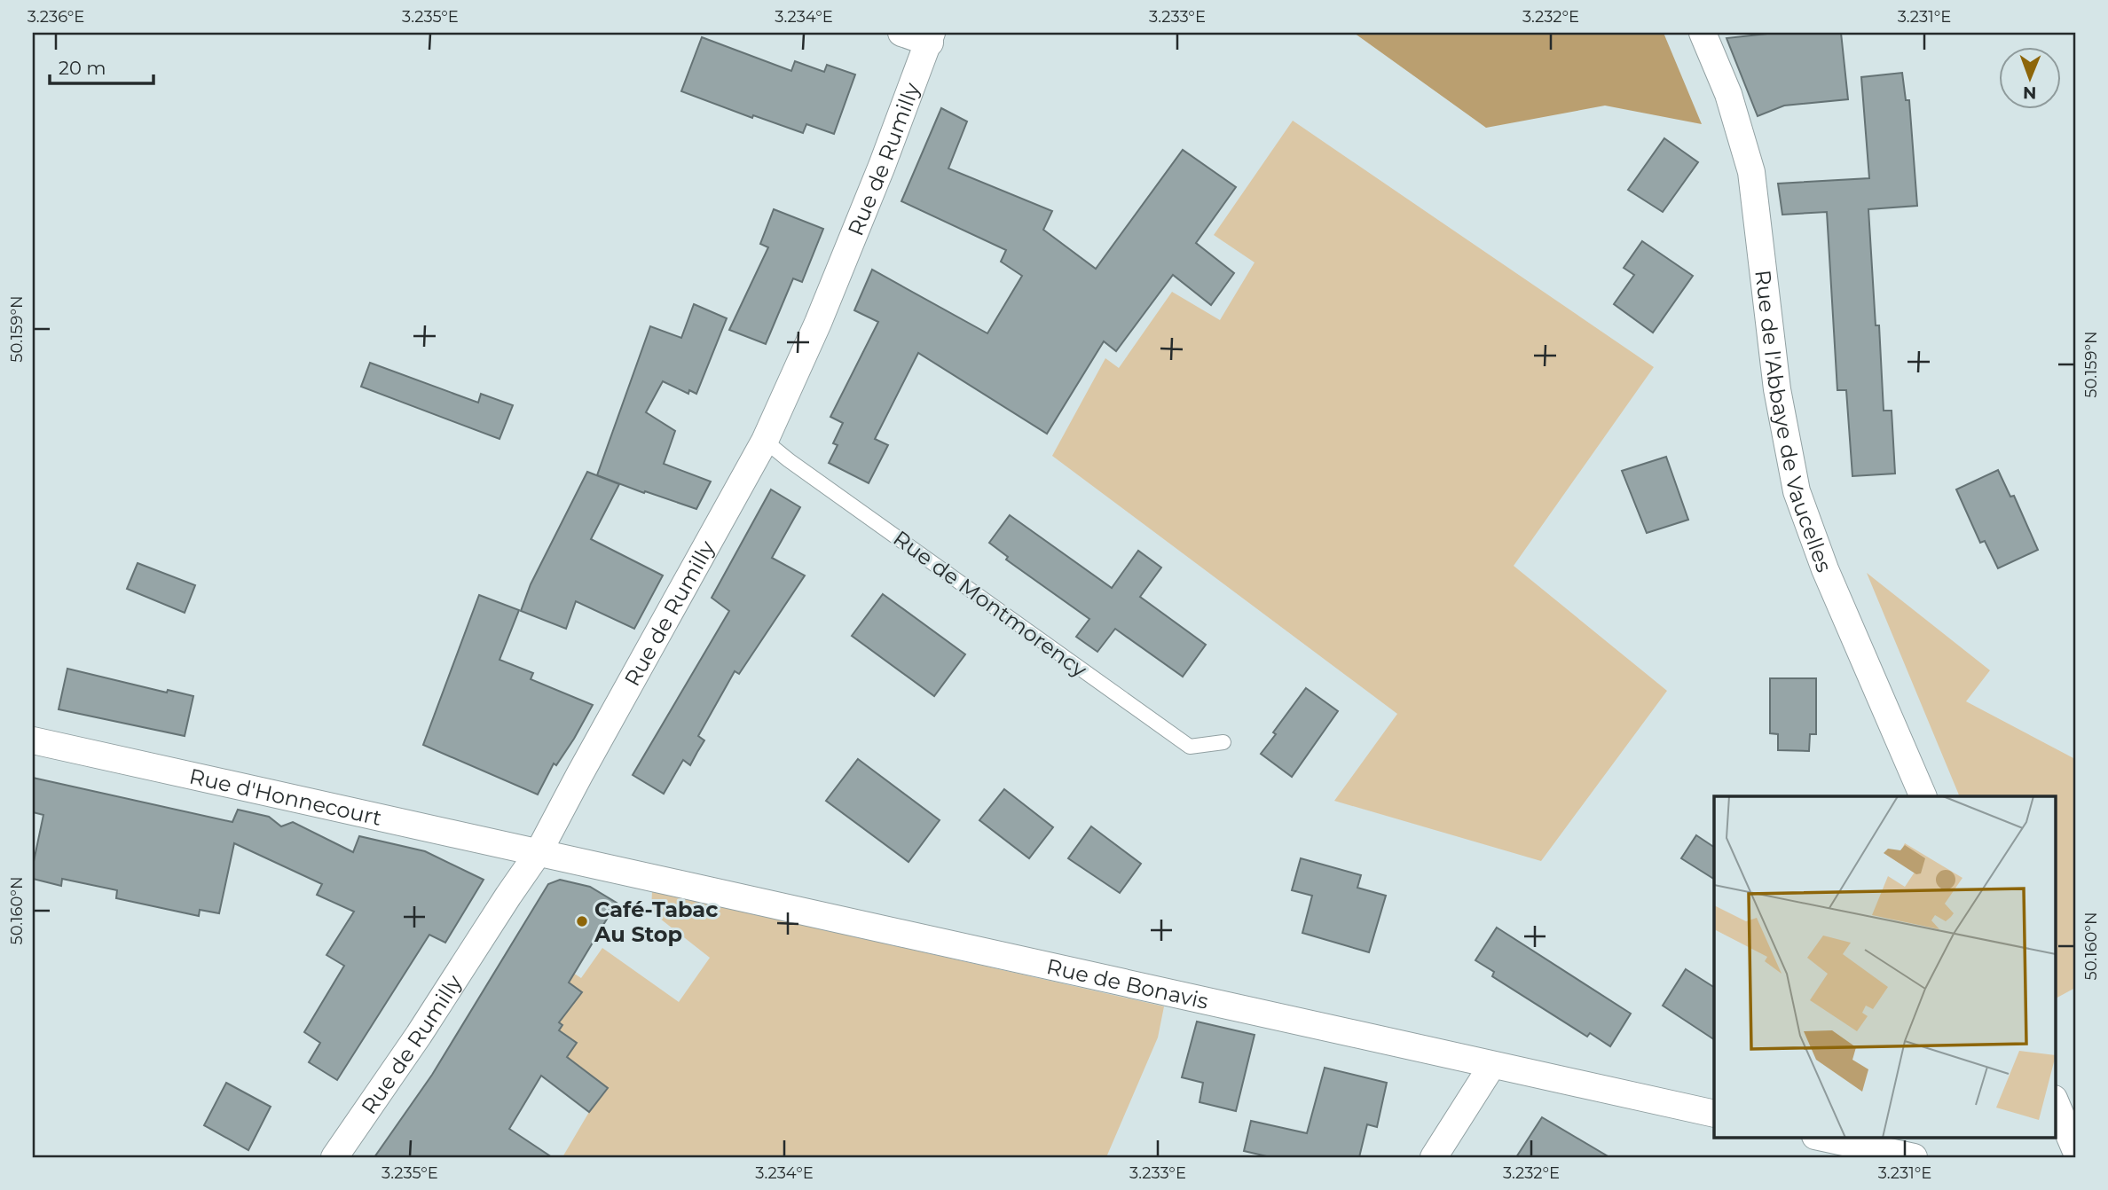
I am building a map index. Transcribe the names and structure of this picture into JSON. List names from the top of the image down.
{
  "streets": {
    "street": [
      "Rue de Rumilly",
      "Rue de l'Abbaye de Vaucelles",
      "Rue d'Honnecourt",
      "Rue de Bonavis"
    ],
    "lane": ["Rue de Montmorency"]
  },
  "crossings": [
    ["Rue de Rumilly", "Rue de Montmorency"],
    ["Rue de Rumilly", "Rue d'Honnecourt"],
    ["Rue de Rumilly", "Rue de Bonavis"],
    ["Rue d'Honnecourt", "Rue de Bonavis"]
  ],
  "places": ["Café-Tabac Au Stop"],
  "scale_bar": "20 m",
  "north": "bottom",
  "coordinates": [
    "3.236°E",
    "3.235°E",
    "3.234°E",
    "3.233°E",
    "3.232°E",
    "3.231°E",
    "50.159°N",
    "50.160°N"
  ]
}
